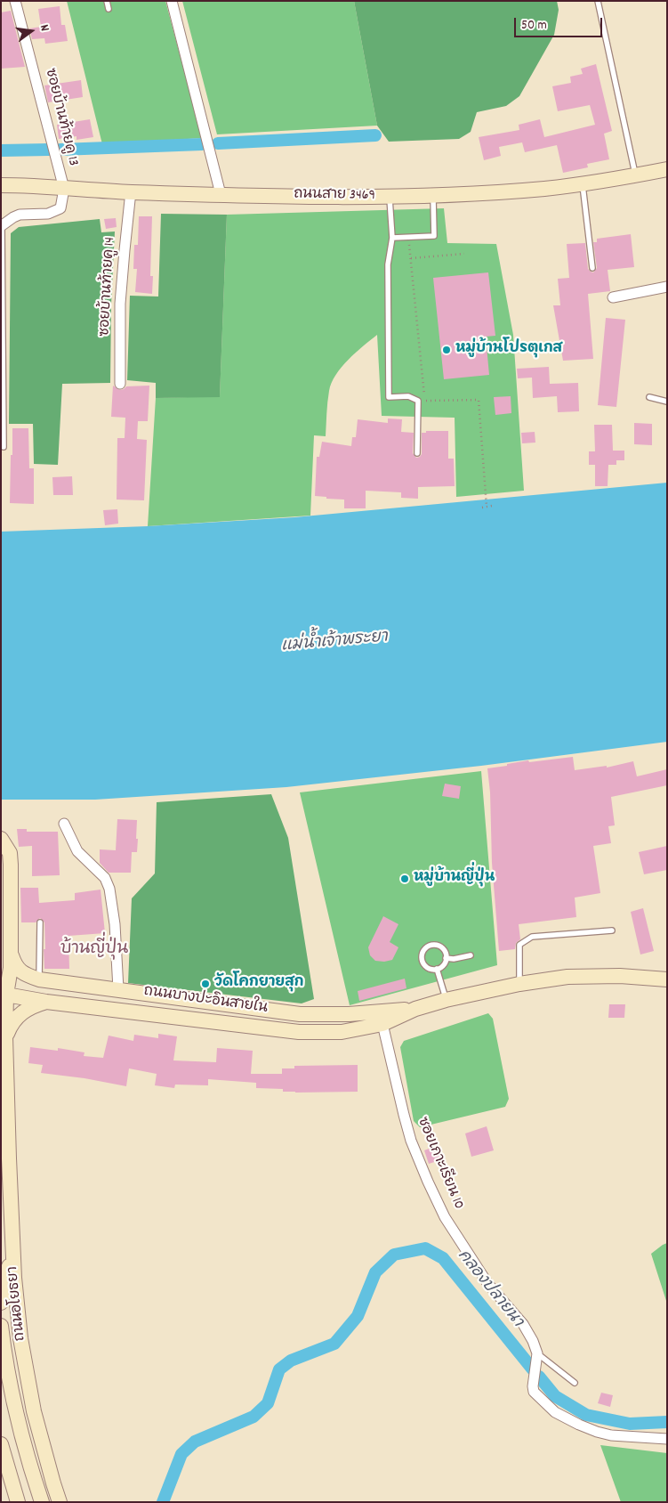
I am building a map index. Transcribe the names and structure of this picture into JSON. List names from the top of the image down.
{
  "streets": {
    "main road": ["ถนนสาย 3469", "ถนนบางปะอินสายใน", "ถนนอโยธยา"],
    "street": ["ซอยบ้านท้ายคู 13", "ซอยบ้านท้ายคู 14", "ซอยเกาะเรียน 10"]
  },
  "crossings": [
    ["ซอยบ้านท้ายคู 13", "ถนนสาย 3469"],
    ["ถนนสาย 3469", "ซอยบ้านท้ายคู 14"],
    ["ถนนบางปะอินสายใน", "ซอยเกาะเรียน 10"],
    ["ถนนบางปะอินสายใน", "ถนนอโยธยา"]
  ],
  "districts": ["บ้านญี่ปุ่น"],
  "water": ["แม่น้ำเจ้าพระยา", "คลองปลายนา"],
  "places": ["หมู่บ้านโปรตุเกส", "หมู่บ้านญี่ปุ่น", "วัดโคกยายสุก"],
  "scale_bar": "50 m",
  "north": "right"
}
